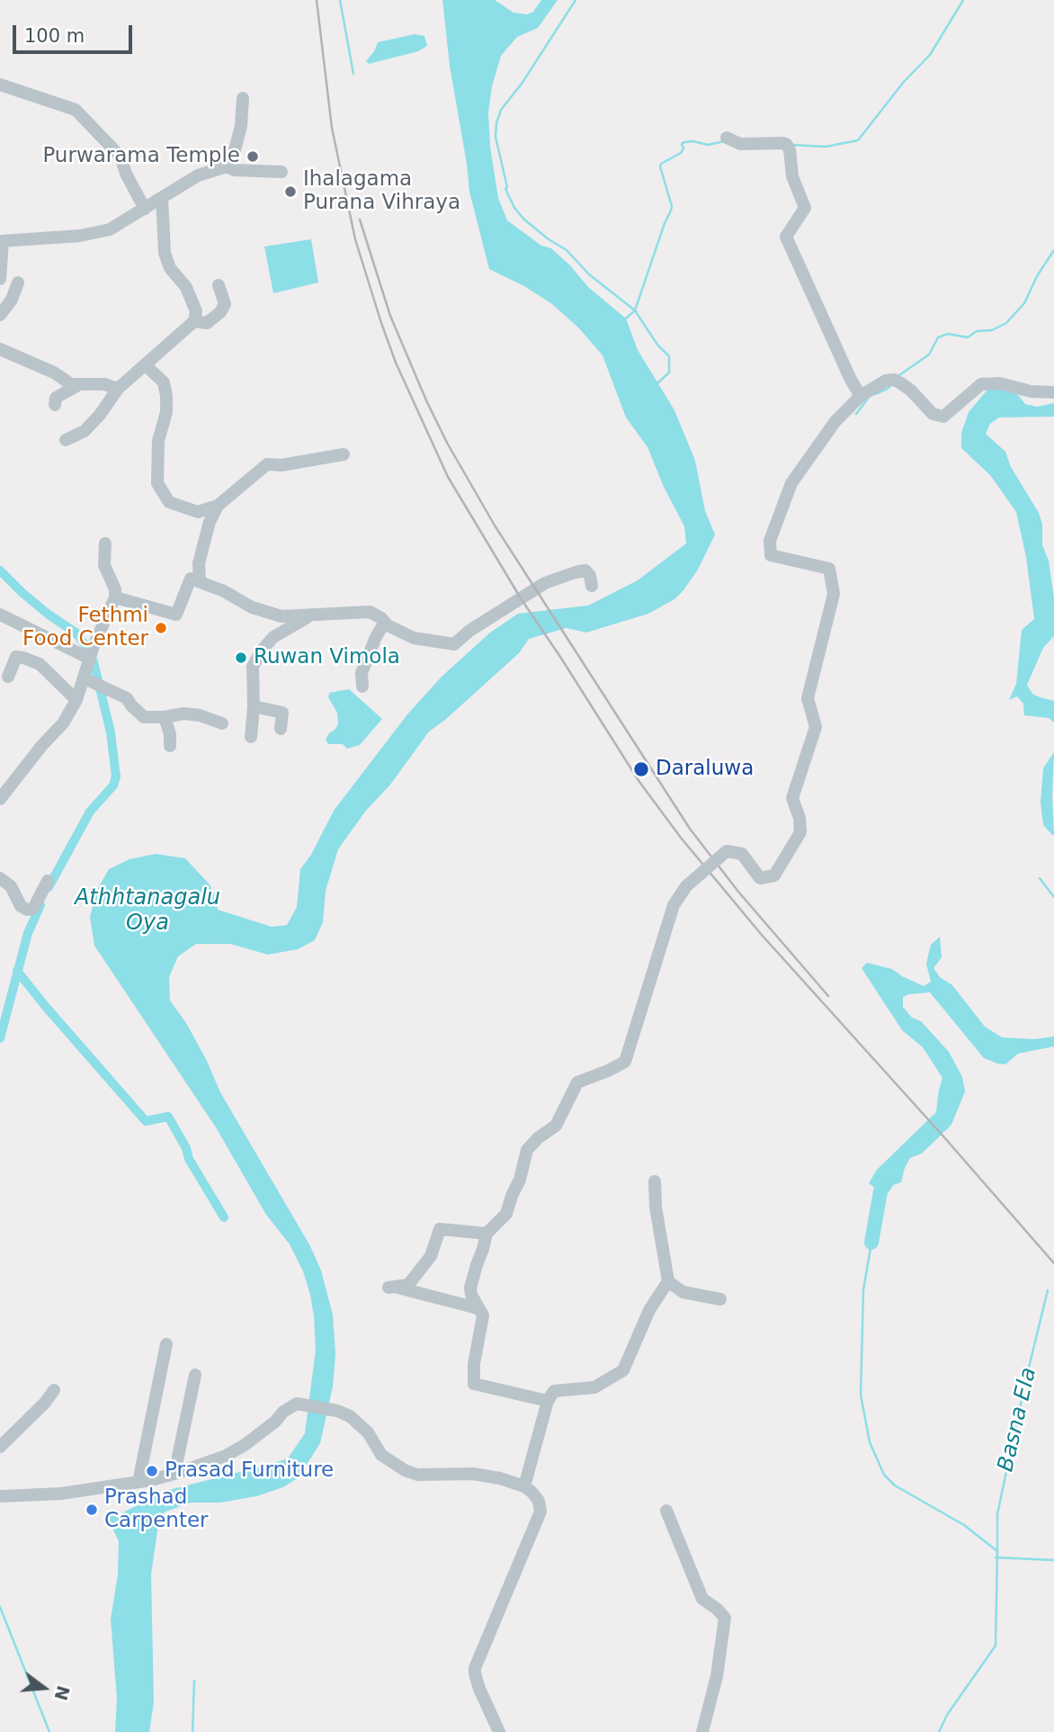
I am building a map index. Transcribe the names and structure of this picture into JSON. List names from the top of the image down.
{
  "water": ["Athhtanagalu Oya", "Basna Ela"],
  "places": [
    "Purwarama Temple",
    "Ihalagama Purana Vihraya",
    "Fethmi Food Center",
    "Ruwan Vimola",
    "Daraluwa",
    "Prasad Furniture",
    "Prashad Carpenter"
  ],
  "scale_bar": "100 m",
  "north": "right"
}
